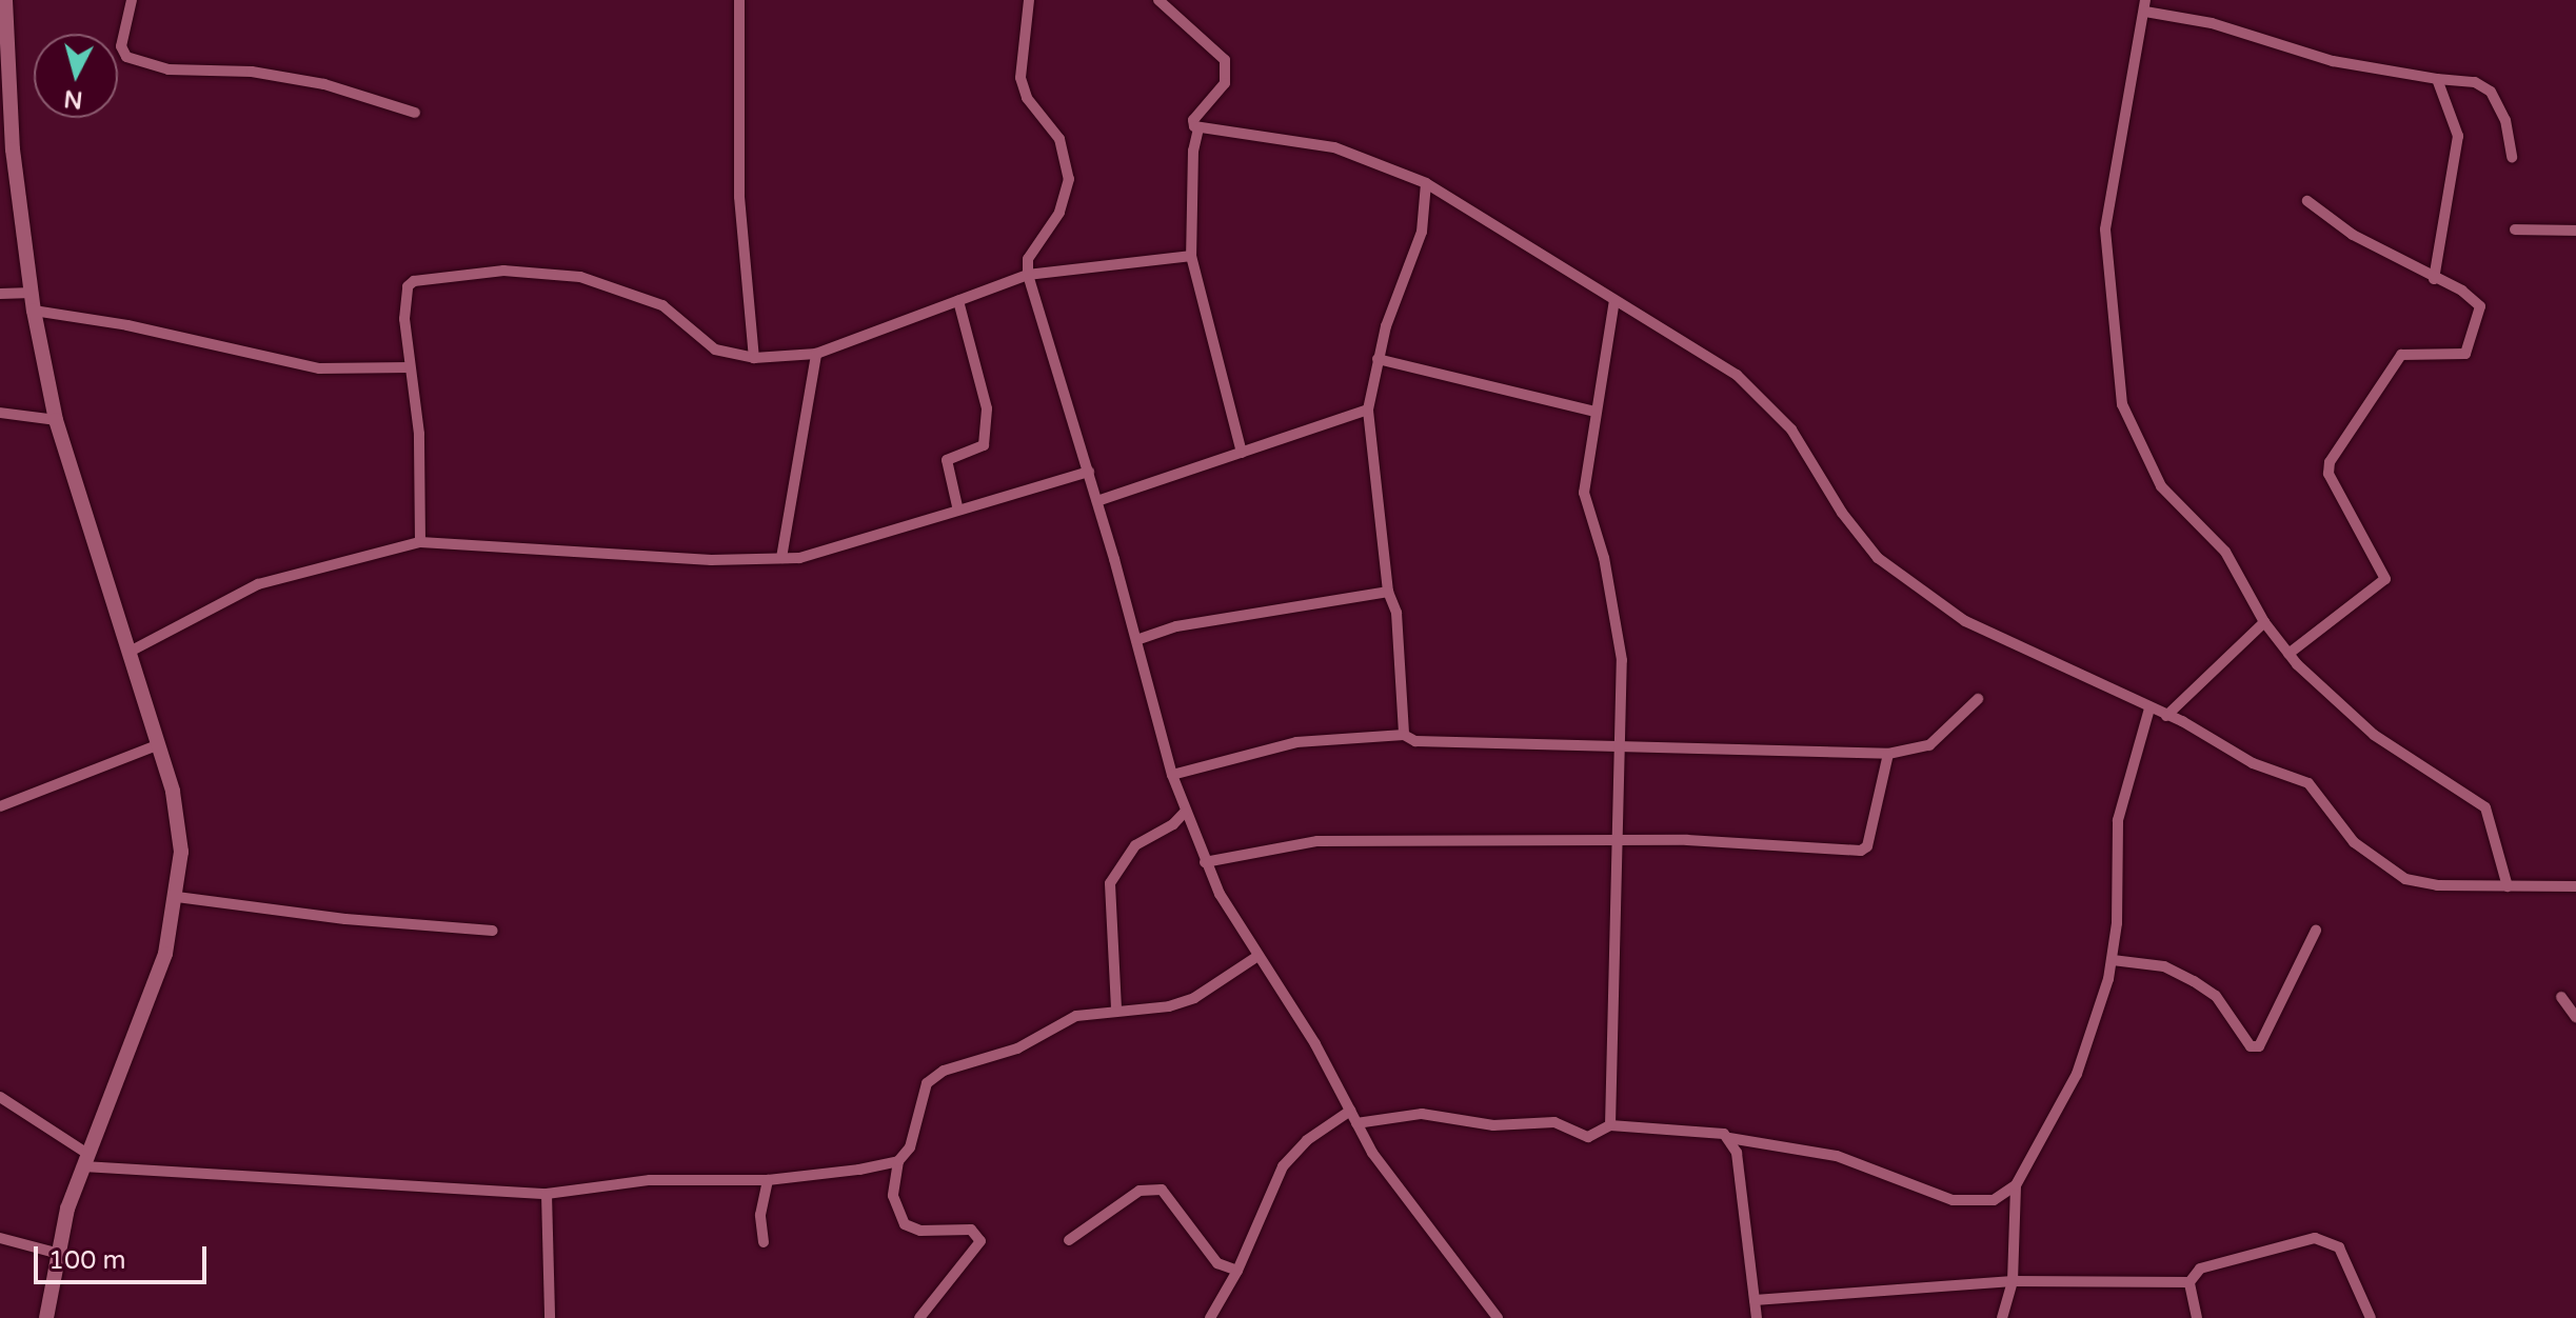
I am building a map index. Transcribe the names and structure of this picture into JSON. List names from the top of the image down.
{
  "scale_bar": "100 m",
  "north": "bottom"
}
